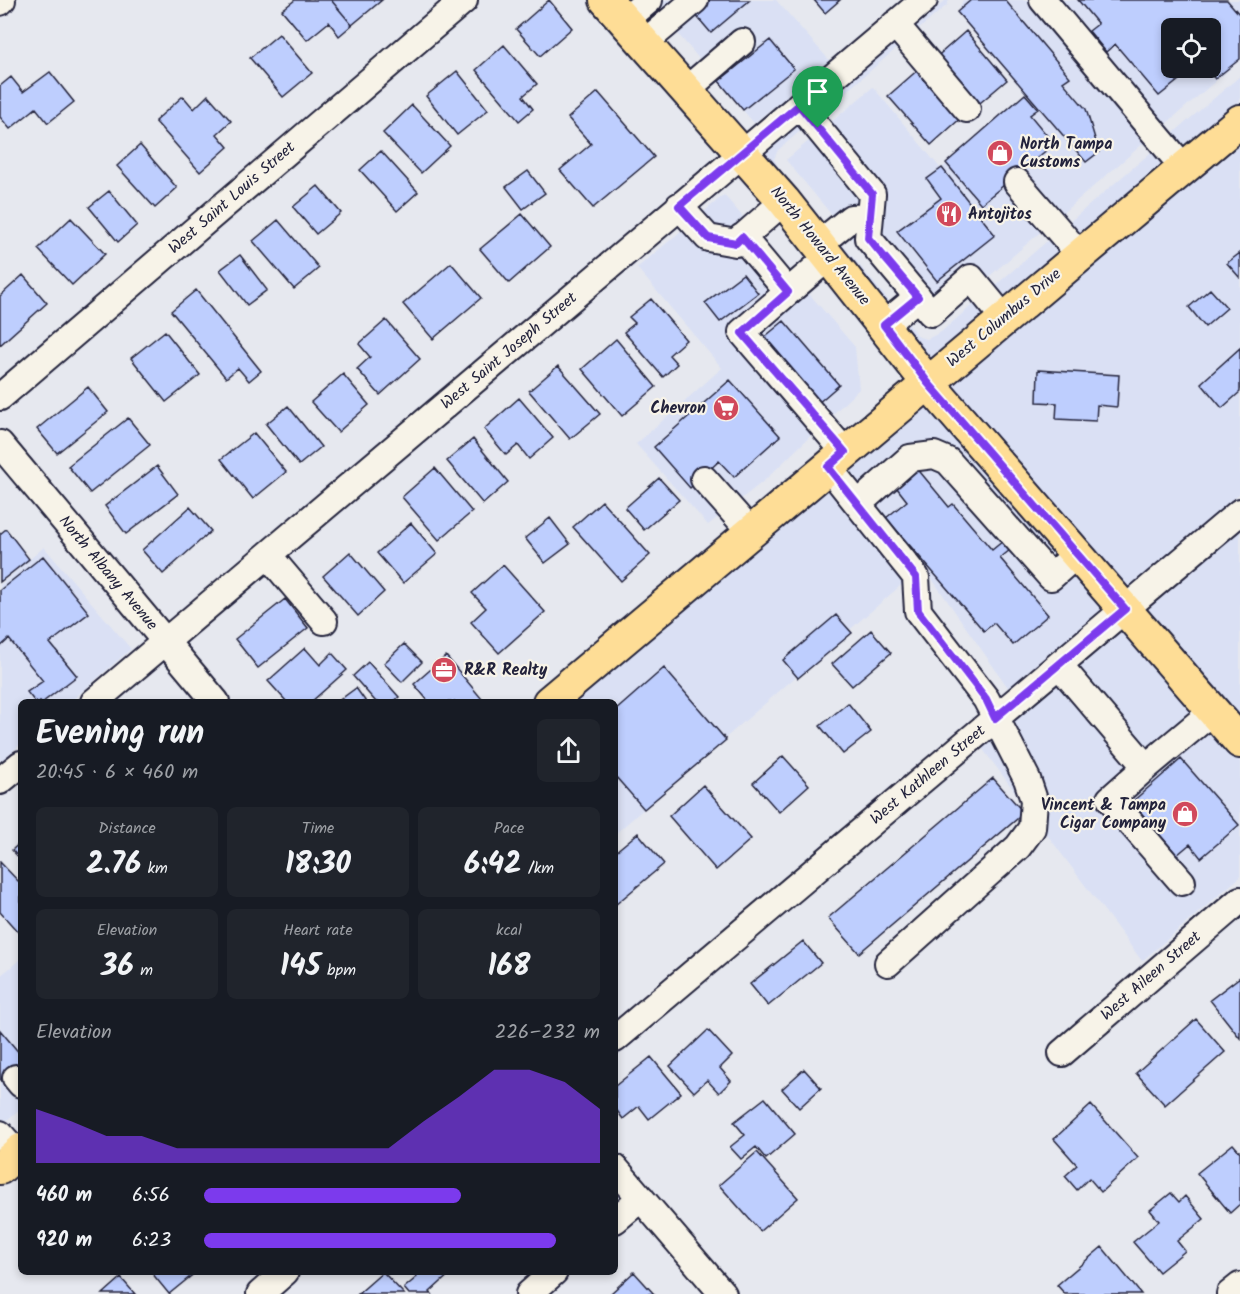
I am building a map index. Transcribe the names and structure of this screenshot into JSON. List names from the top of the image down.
{
  "streets": {
    "main road": ["North Howard Avenue", "West Columbus Drive"],
    "street": [
      "West Saint Louis Street",
      "West Saint Joseph Street",
      "North Albany Avenue",
      "West Kathleen Street",
      "West Aileen Street"
    ]
  },
  "crossings": [
    ["North Howard Avenue", "West Columbus Drive"],
    ["North Howard Avenue", "West Saint Joseph Street"],
    ["North Howard Avenue", "West Kathleen Street"],
    ["West Saint Joseph Street", "North Albany Avenue"]
  ],
  "places": {
    "shop": ["North Tampa Customs", "Vincent & Tampa Cigar Company"],
    "restaurant": ["Antojitos"],
    "supermarket": ["Chevron"],
    "office": ["R&R Realty"]
  },
  "page": {
    "heading": ["Evening run", "20:45 · 6 × 460 m"],
    "stats": [
      ["Distance", "2.76 km"],
      ["Time", "18:30"],
      ["Pace", "6:42 /km"],
      ["Elevation", "36 m"],
      ["Heart rate", "145 bpm"],
      ["kcal", "168"]
    ],
    "chart": ["Elevation", "226–232 m"],
    "list": [
      {
        "name": "460 m",
        "note": "6:56"
      },
      {
        "name": "920 m",
        "note": "6:23"
      }
    ]
  }
}
